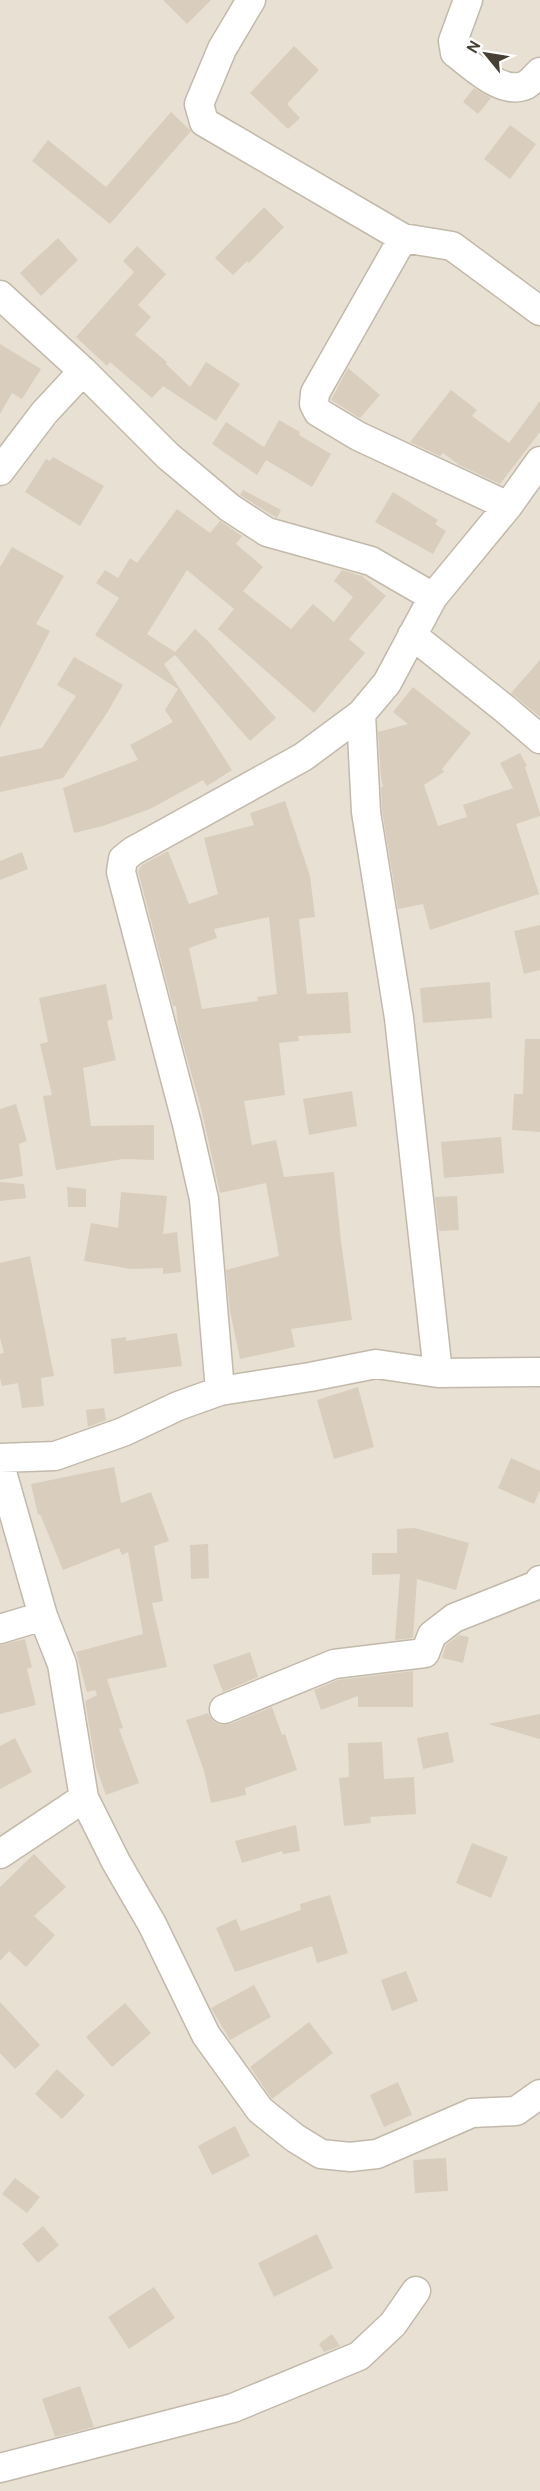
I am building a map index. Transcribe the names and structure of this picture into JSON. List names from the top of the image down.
{
  "north": "top left"
}
